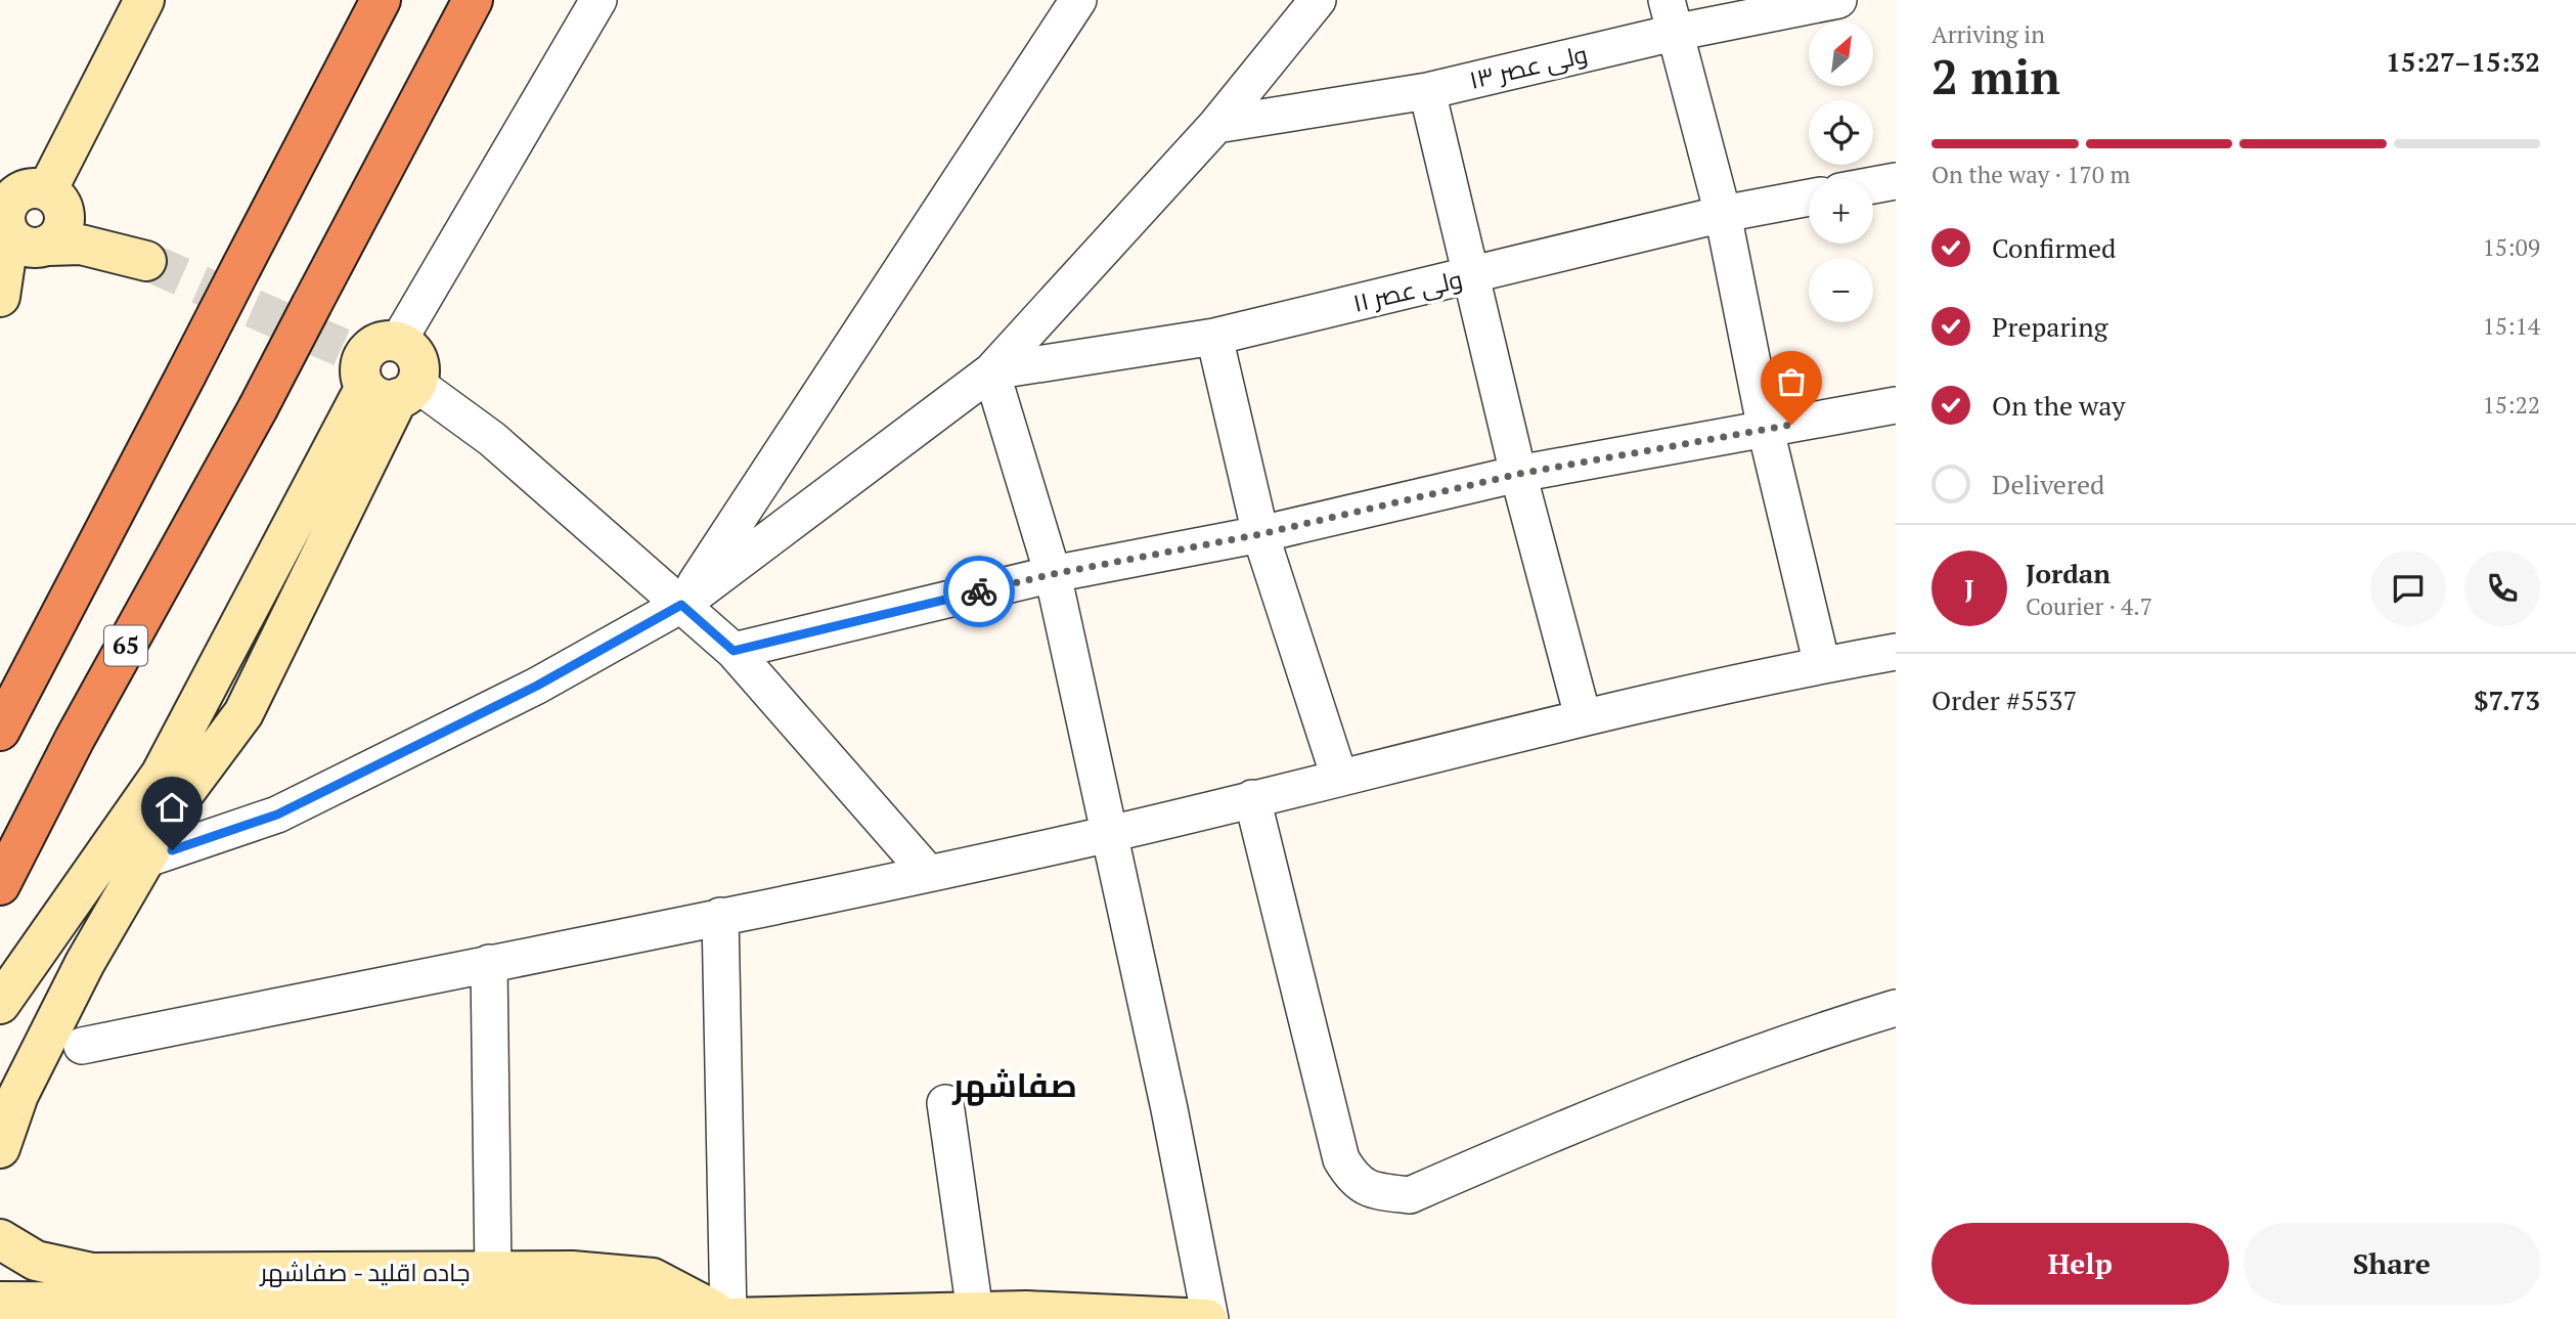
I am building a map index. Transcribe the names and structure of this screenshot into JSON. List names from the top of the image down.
{
  "streets": {
    "highway": ["65"],
    "street": ["ولی عصر ۱۳", "ولی عصر ۱۱", "جاده اقلید - صفاشهر"]
  },
  "districts": ["صفاشهر"],
  "north": "top right",
  "page": {
    "heading": ["2 min", "Arriving in", "15:27–15:32"],
    "panel": [
      "Jordan",
      "Courier · 4.7",
      "Order #5537",
      "$7.73"
    ],
    "map_buttons": ["+", "−"],
    "bar": "On the way · 170 m",
    "list": [
      ["Confirmed", "15:09"],
      ["Preparing", "15:14"],
      ["On the way", "15:22"],
      "Delivered"
    ],
    "round": "J",
    "buttons": ["Help", "Share"]
  }
}
